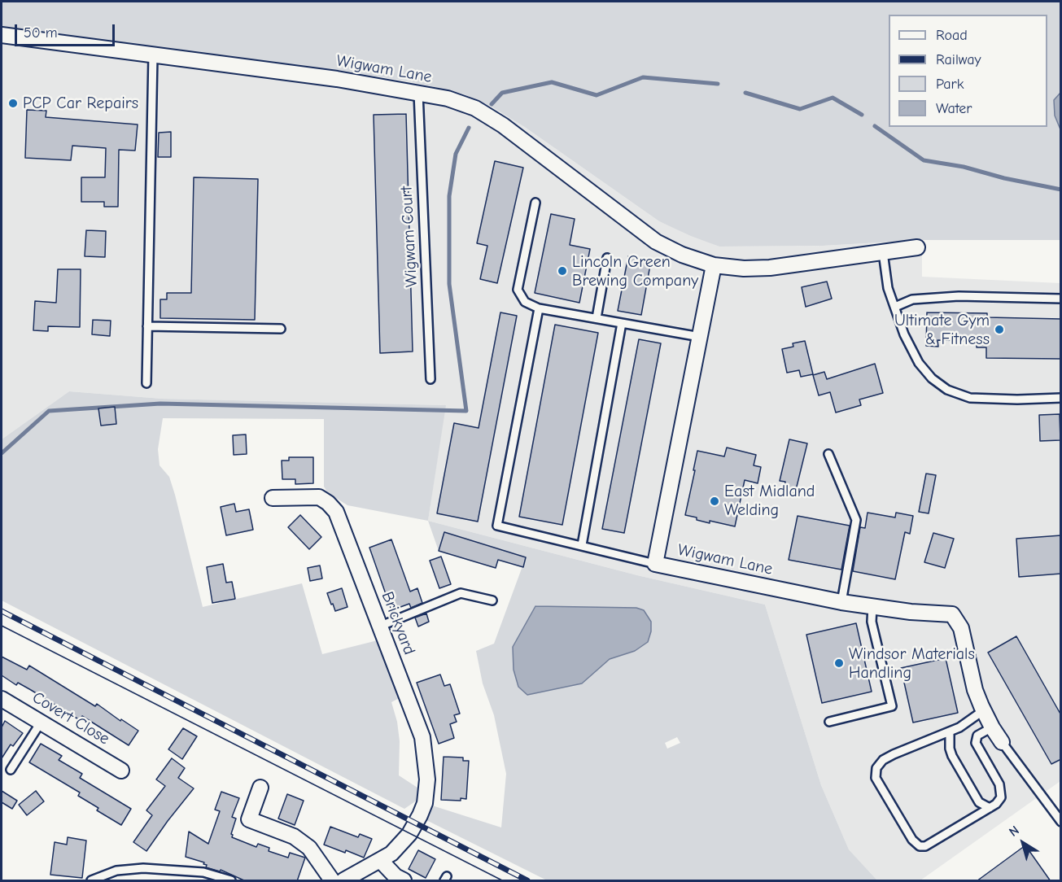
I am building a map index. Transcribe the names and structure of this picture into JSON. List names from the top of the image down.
{
  "streets": {
    "street": ["Wigwam Lane", "Brickyard", "Covert Close"],
    "lane": ["Wigwam Court"]
  },
  "crossings": [
    ["Wigwam Lane", "Wigwam Court"]
  ],
  "places": [
    "PCP Car Repairs",
    "Lincoln Green Brewing Company",
    "Ultimate Gym & Fitness",
    "East Midland Welding",
    "Windsor Materials Handling"
  ],
  "legend": [
    "Road",
    "Railway",
    "Park",
    "Water"
  ],
  "scale_bar": "50 m",
  "north": "top left"
}
